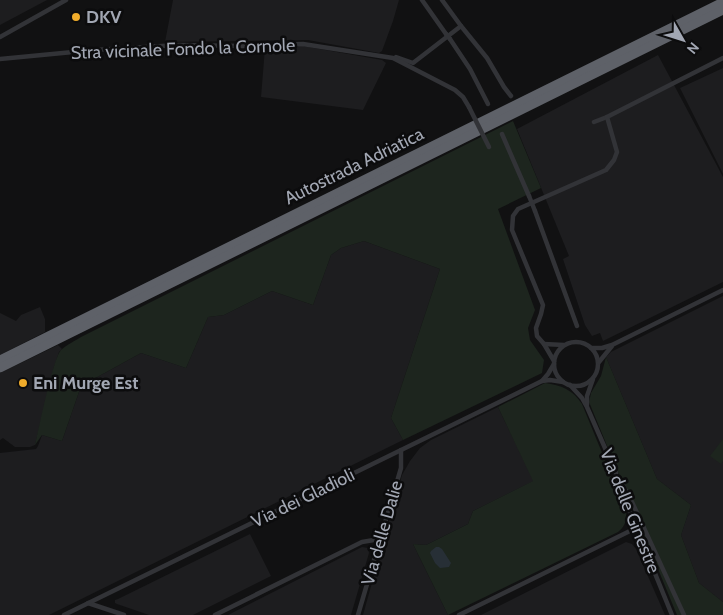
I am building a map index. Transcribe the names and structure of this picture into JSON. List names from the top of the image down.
{
  "streets": {
    "highway": ["Autostrada Adriatica"],
    "street": [
      "Stra vicinale Fondo la Cornole",
      "Via dei Gladioli",
      "Via delle Ginestre",
      "Via delle Dalie"
    ]
  },
  "crossings": [
    ["Via dei Gladioli", "Via delle Ginestre"],
    ["Via dei Gladioli", "Via delle Dalie"]
  ],
  "places": ["DKV", "Eni Murge Est"],
  "north": "bottom right"
}
